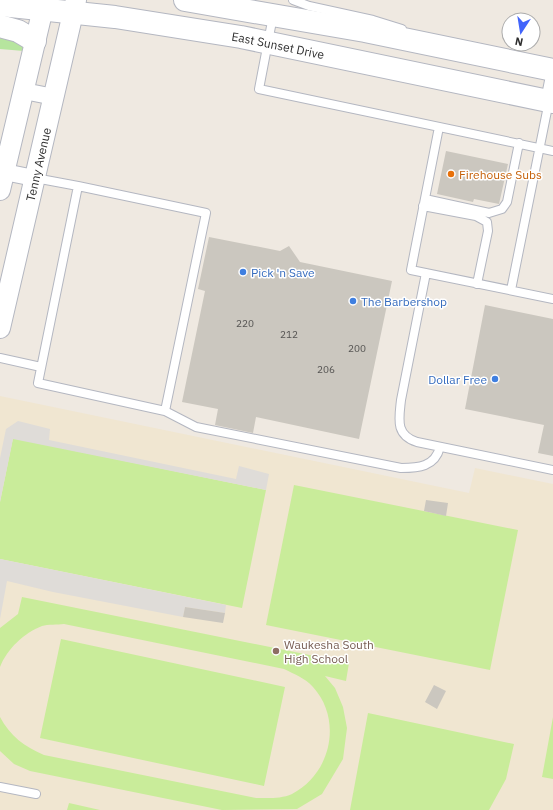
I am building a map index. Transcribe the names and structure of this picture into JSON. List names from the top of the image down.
{
  "streets": {
    "main road": ["East Sunset Drive"],
    "street": ["Tenny Avenue"]
  },
  "crossings": [
    ["East Sunset Drive", "Tenny Avenue"]
  ],
  "places": [
    "Firehouse Subs",
    "Pick 'n Save",
    "The Barbershop",
    "Dollar Free",
    "Waukesha South High School"
  ],
  "house_numbers": [
    "220",
    "212",
    "200",
    "206"
  ],
  "north": "bottom"
}
